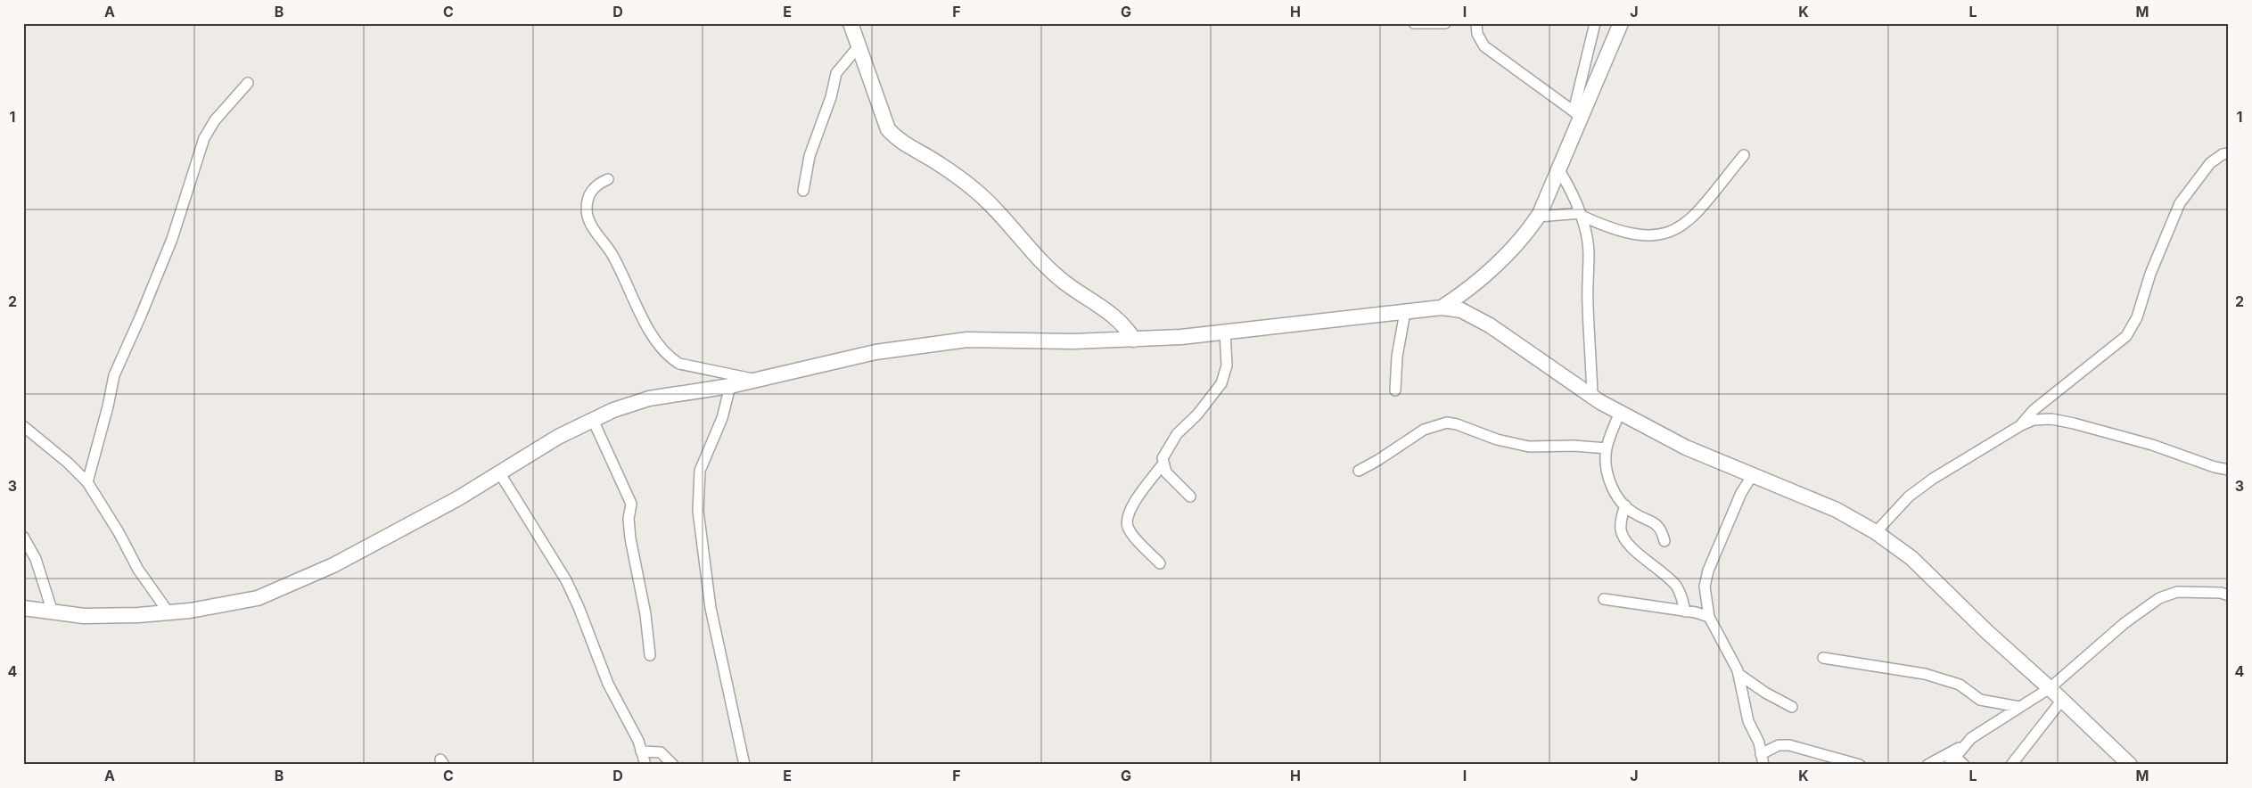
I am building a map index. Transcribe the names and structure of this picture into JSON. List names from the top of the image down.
{
  "grid": {
    "columns": [
      "A",
      "B",
      "C",
      "D",
      "E",
      "F",
      "G",
      "H",
      "I",
      "J",
      "K",
      "L",
      "M"
    ],
    "rows": [
      "1",
      "2",
      "3",
      "4"
    ]
  }
}
